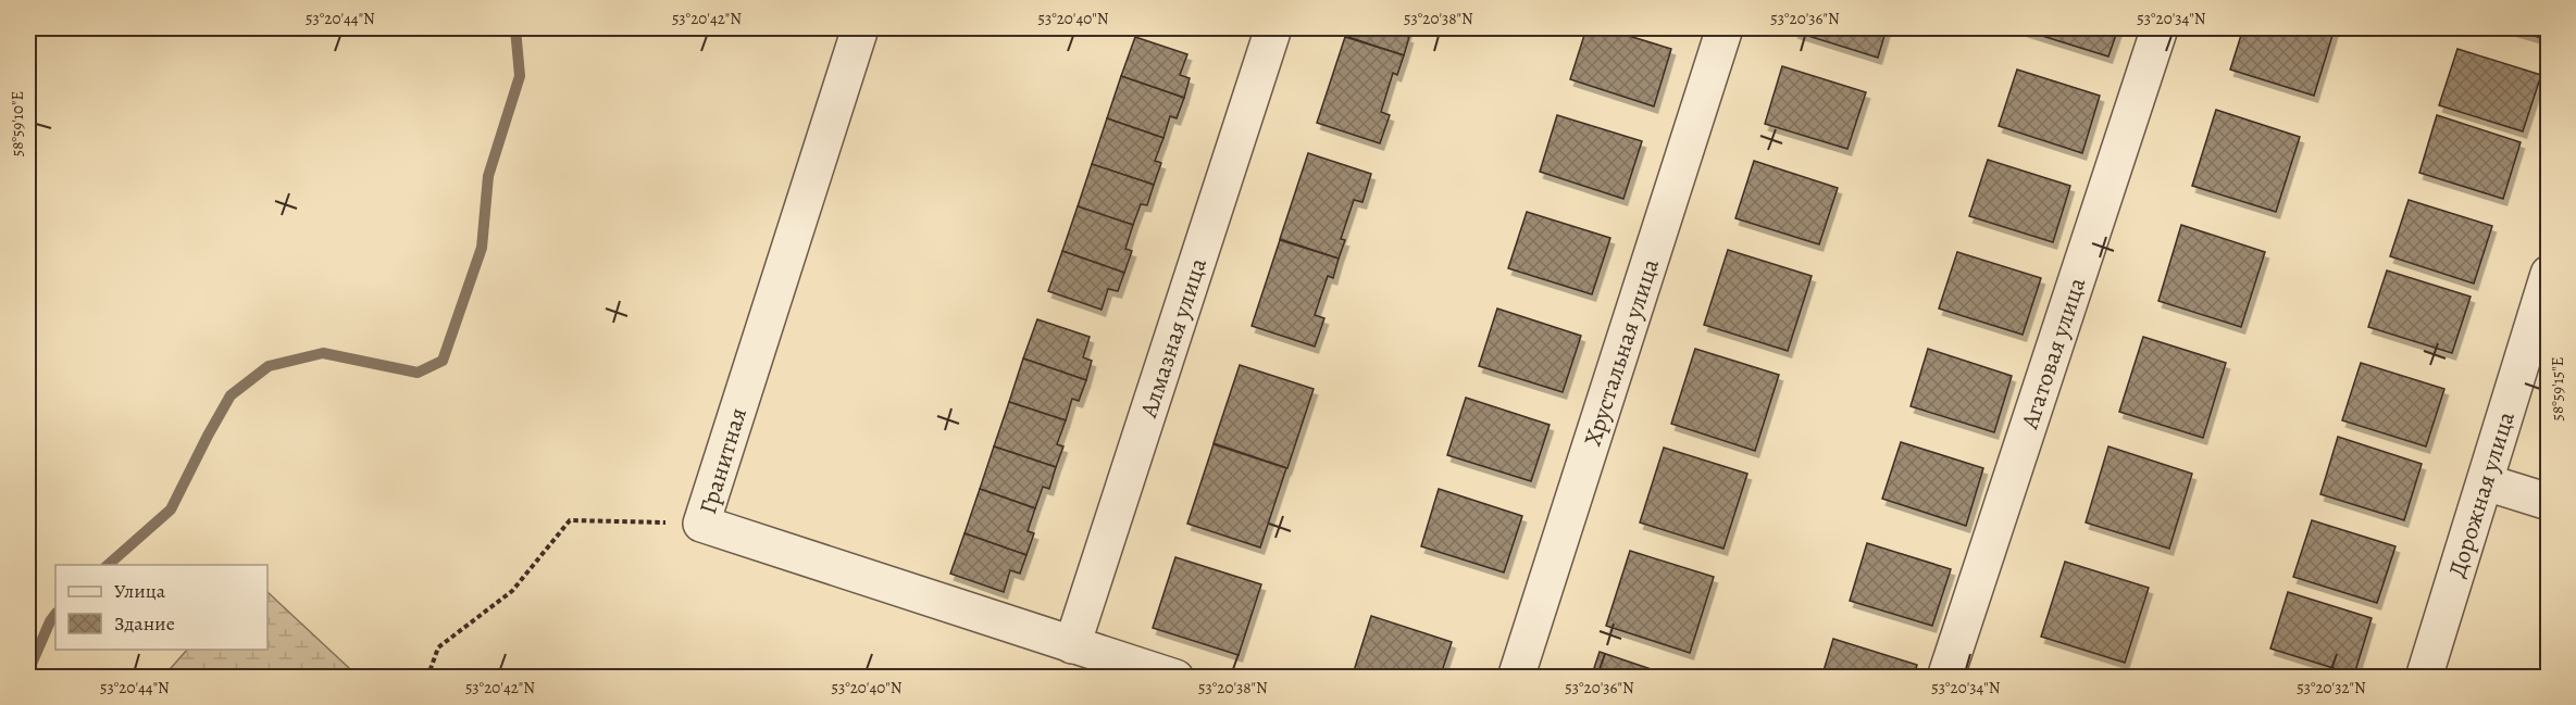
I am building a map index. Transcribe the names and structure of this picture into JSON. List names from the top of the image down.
{
  "streets": {
    "street": [
      "Алмазная улица",
      "Хрустальная улица",
      "Агатовая улица",
      "Гранитная",
      "Дорожная улица"
    ]
  },
  "crossings": [
    ["Алмазная улица", "Гранитная"]
  ],
  "legend": ["Улица", "Здание"],
  "coordinates": [
    "53°20'44\"N",
    "53°20'42\"N",
    "53°20'40\"N",
    "53°20'38\"N",
    "53°20'36\"N",
    "53°20'34\"N",
    "58°59'10\"E",
    "58°59'15\"E",
    "53°20'32\"N"
  ]
}
